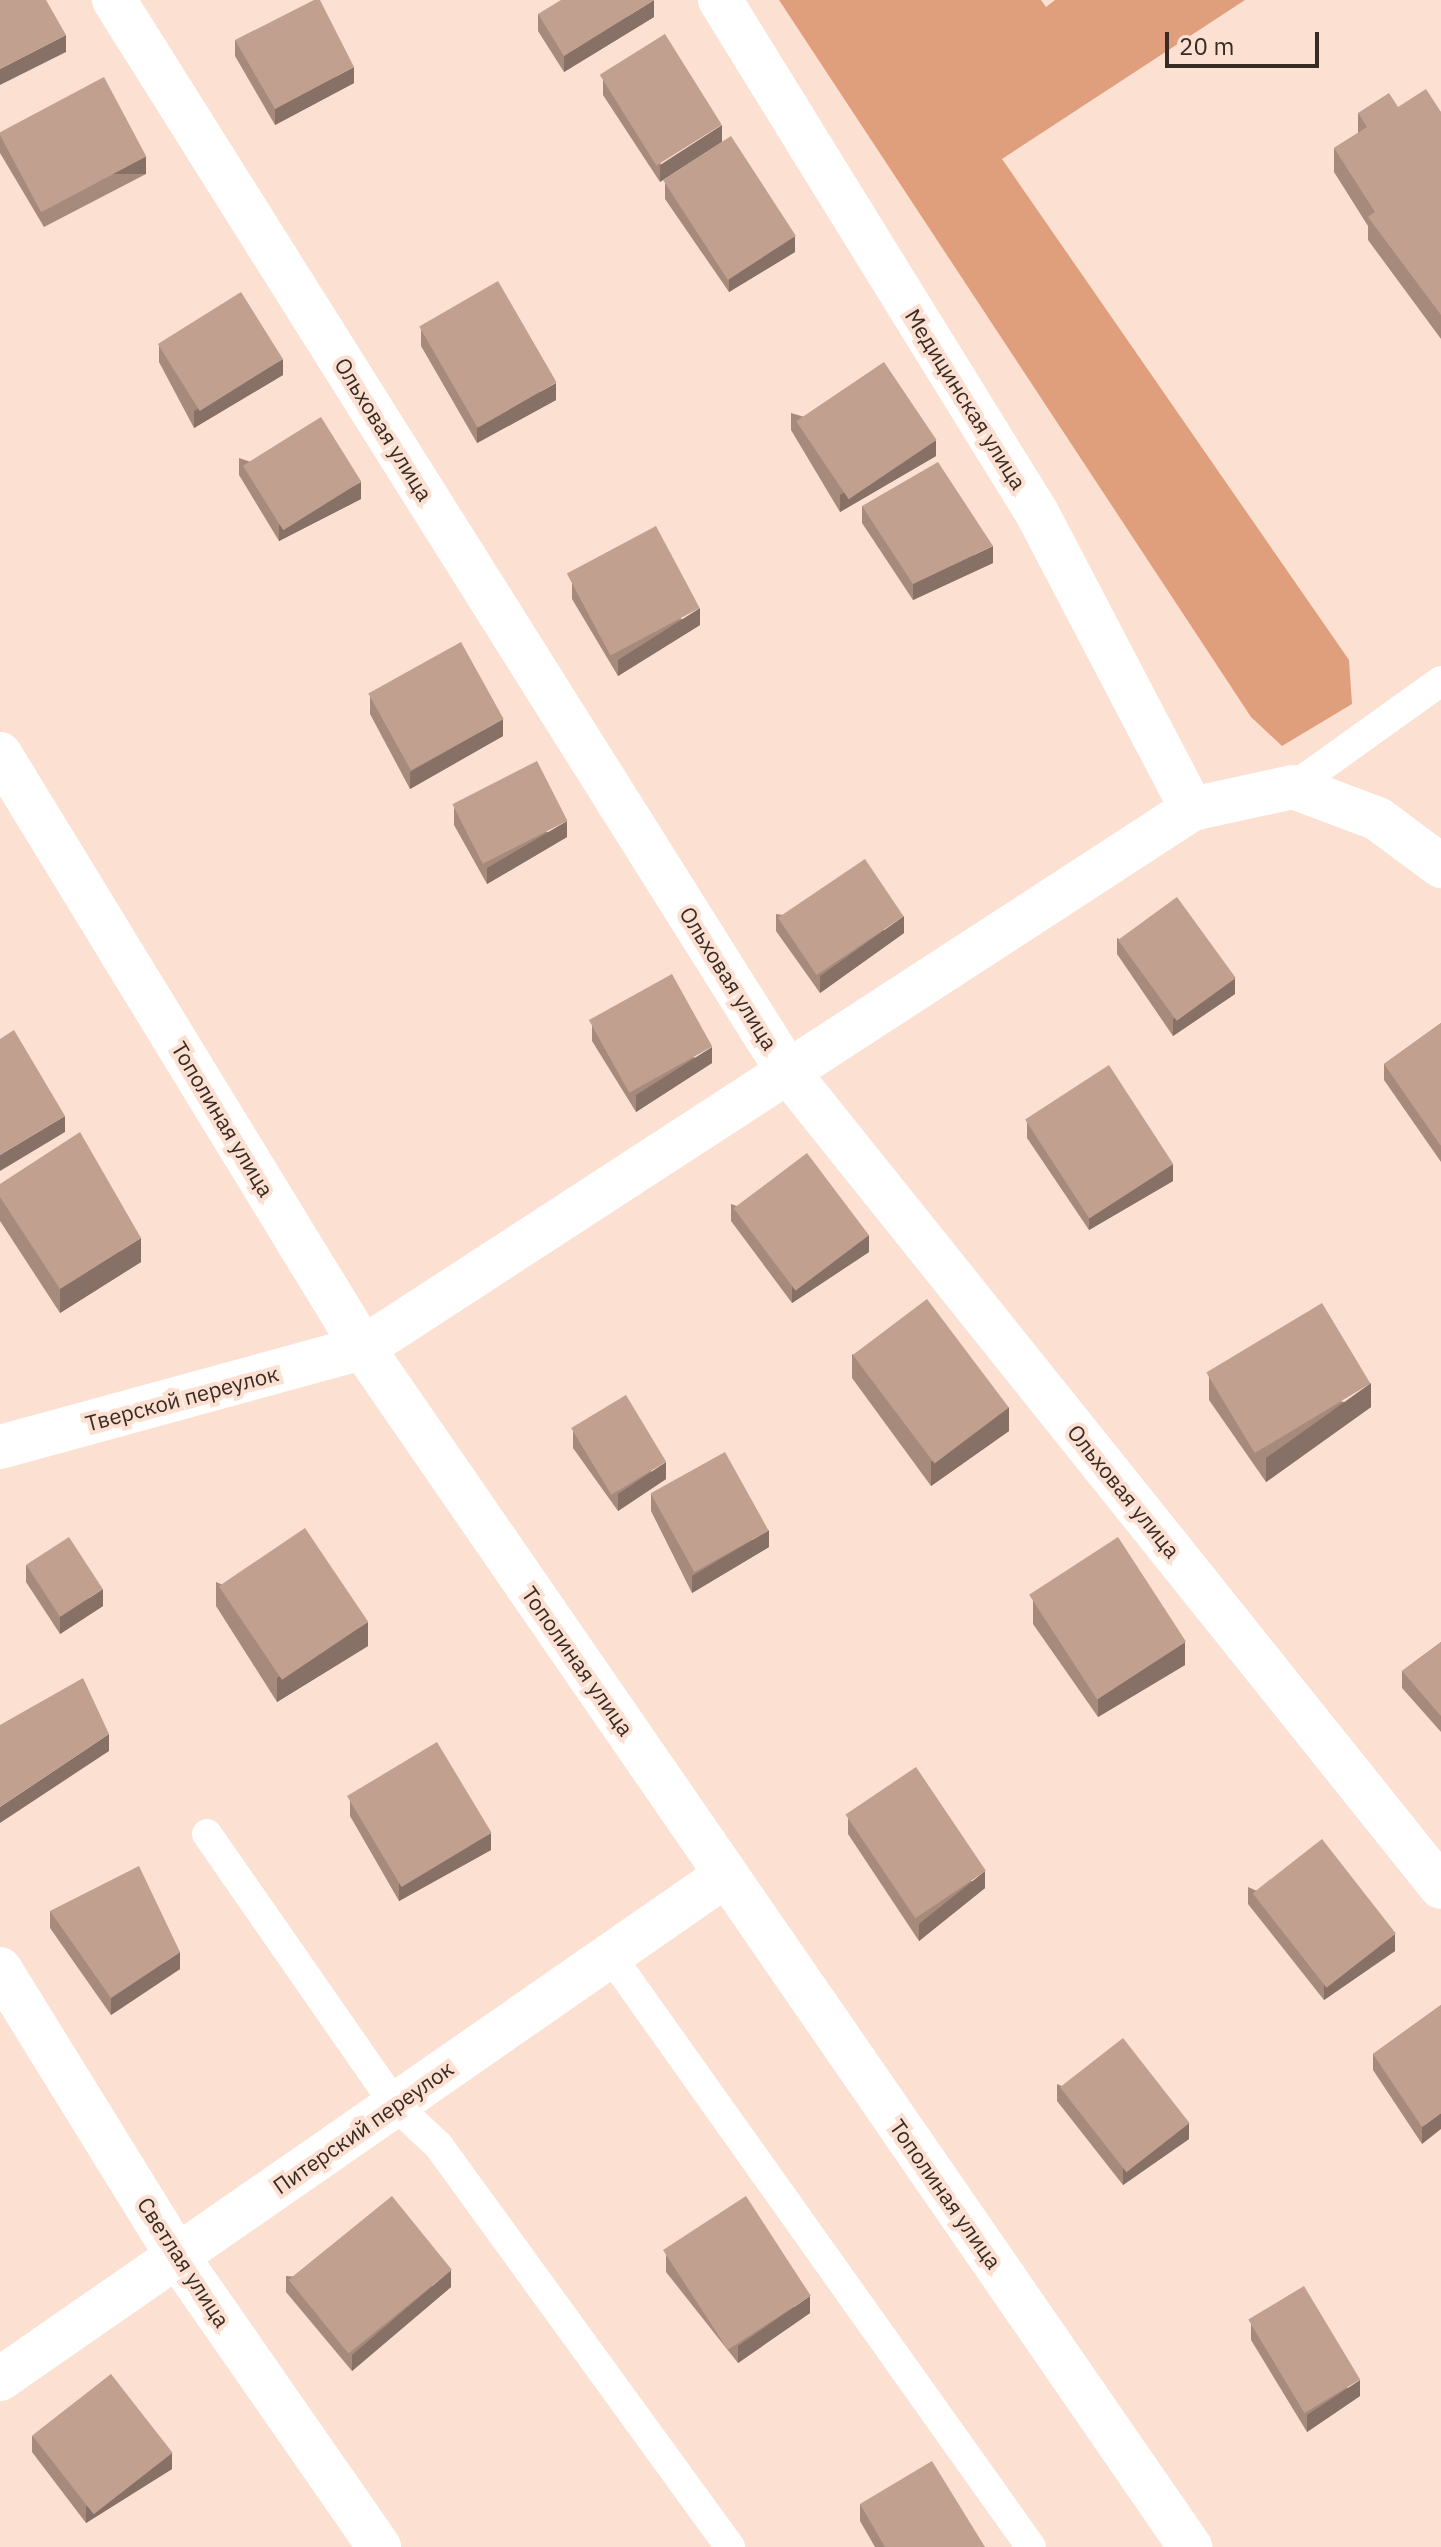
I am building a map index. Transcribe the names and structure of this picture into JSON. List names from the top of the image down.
{
  "streets": {
    "street": [
      "Медицинская улица",
      "Ольховая улица",
      "Тополиная улица",
      "Тверской переулок",
      "Питерский переулок",
      "Светлая улица"
    ]
  },
  "crossings": [
    ["Ольховая улица", "Тверской переулок"],
    ["Тополиная улица", "Тверской переулок"],
    ["Тополиная улица", "Питерский переулок"],
    ["Питерский переулок", "Светлая улица"]
  ],
  "scale_bar": "20 m"
}
